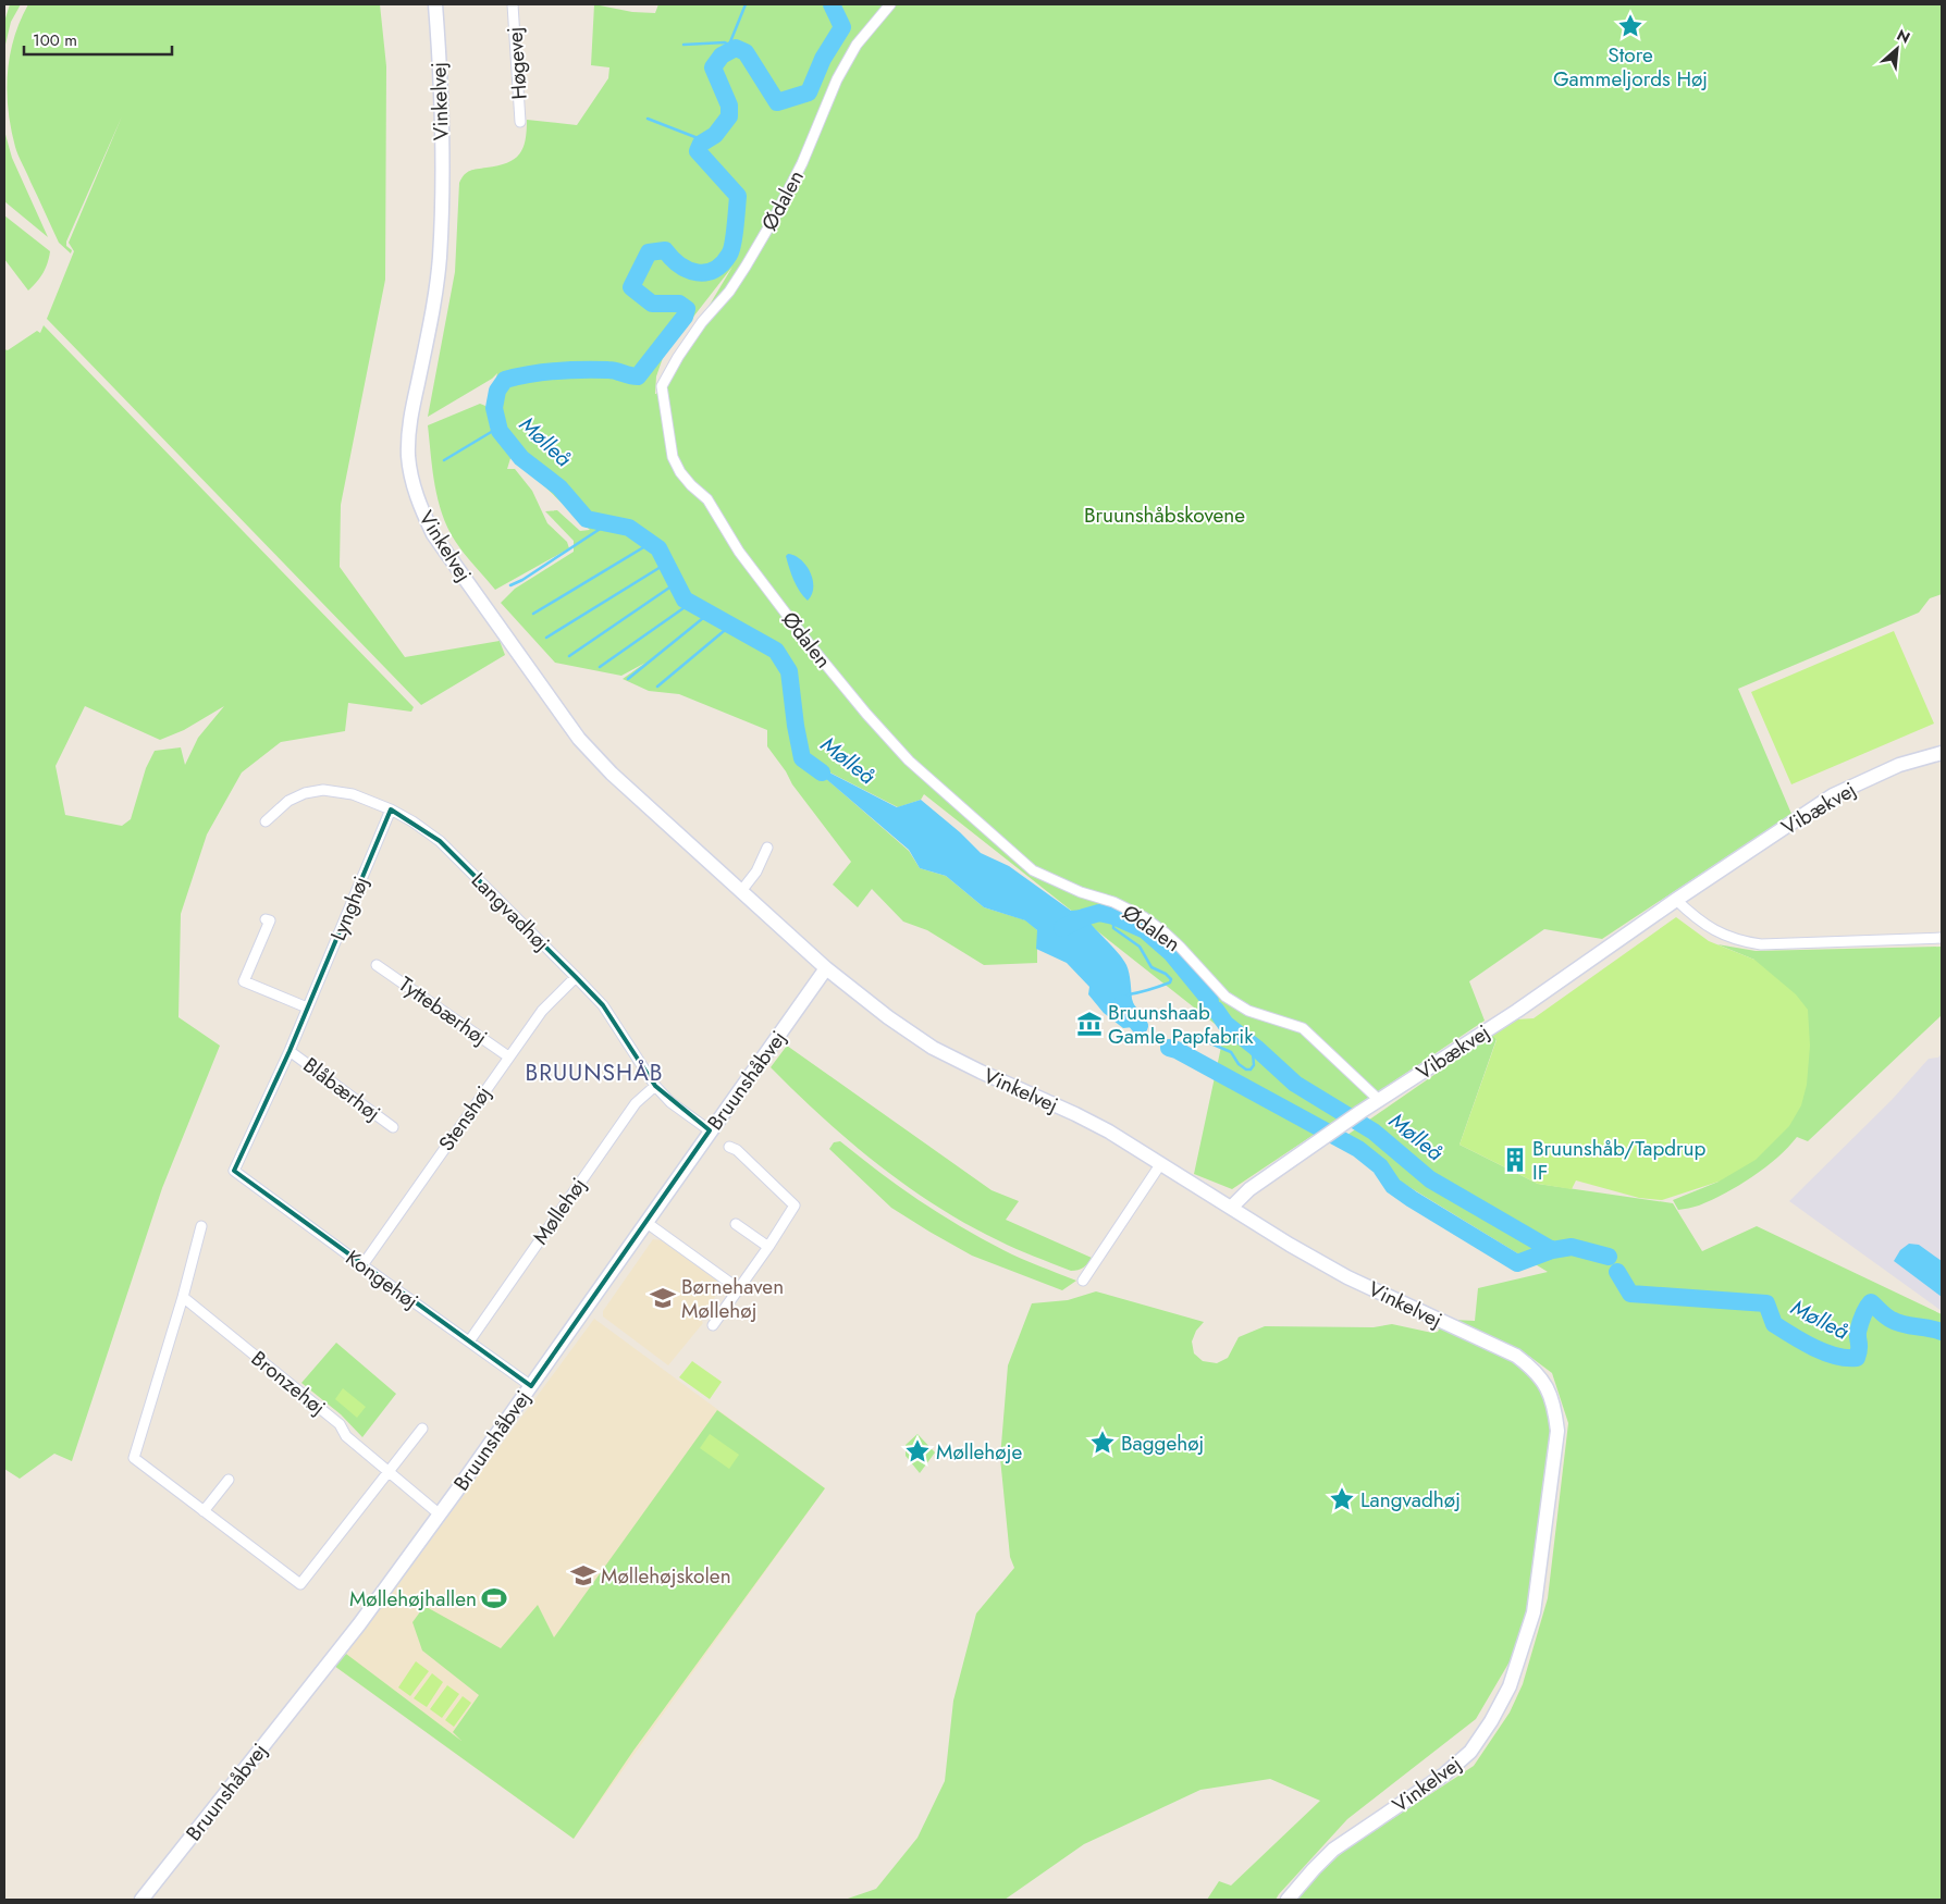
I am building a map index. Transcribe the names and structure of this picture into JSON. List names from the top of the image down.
{
  "streets": {
    "street": [
      "Høgevej",
      "Vinkelvej",
      "Ødalen",
      "Vibækvej",
      "Lynghøj",
      "Langvadhøj",
      "Tyttebærhøj",
      "Bruunshåbvej",
      "Blåbærhøj",
      "Stenshøj",
      "Møllehøj",
      "Kongehøj",
      "Bronzehøj"
    ]
  },
  "crossings": [
    ["Vinkelvej", "Vibækvej"],
    ["Vinkelvej", "Bruunshåbvej"],
    ["Ødalen", "Vibækvej"],
    ["Lynghøj", "Langvadhøj"],
    ["Lynghøj", "Blåbærhøj"],
    ["Lynghøj", "Kongehøj"],
    ["Langvadhøj", "Bruunshåbvej"],
    ["Langvadhøj", "Stenshøj"],
    ["Langvadhøj", "Møllehøj"],
    ["Tyttebærhøj", "Stenshøj"],
    ["Bruunshåbvej", "Kongehøj"],
    ["Bruunshåbvej", "Bronzehøj"],
    ["Stenshøj", "Kongehøj"],
    ["Møllehøj", "Kongehøj"]
  ],
  "districts": ["BRUUNSHÅB"],
  "water": ["Mølleå"],
  "parks": ["Bruunshåbskovene"],
  "places": {
    "place": [
      "Store Gammeljords Høj",
      "Baggehøj",
      "Møllehøje",
      "Langvadhøj"
    ],
    "museum": ["Bruunshaab Gamle Papfabrik"],
    "building": ["Bruunshåb/Tapdrup IF"],
    "school or university": ["Børnehaven Møllehøj", "Møllehøjskolen"],
    "sports": ["Møllehøjhallen"]
  },
  "scale_bar": "100 m",
  "north": "top right"
}
